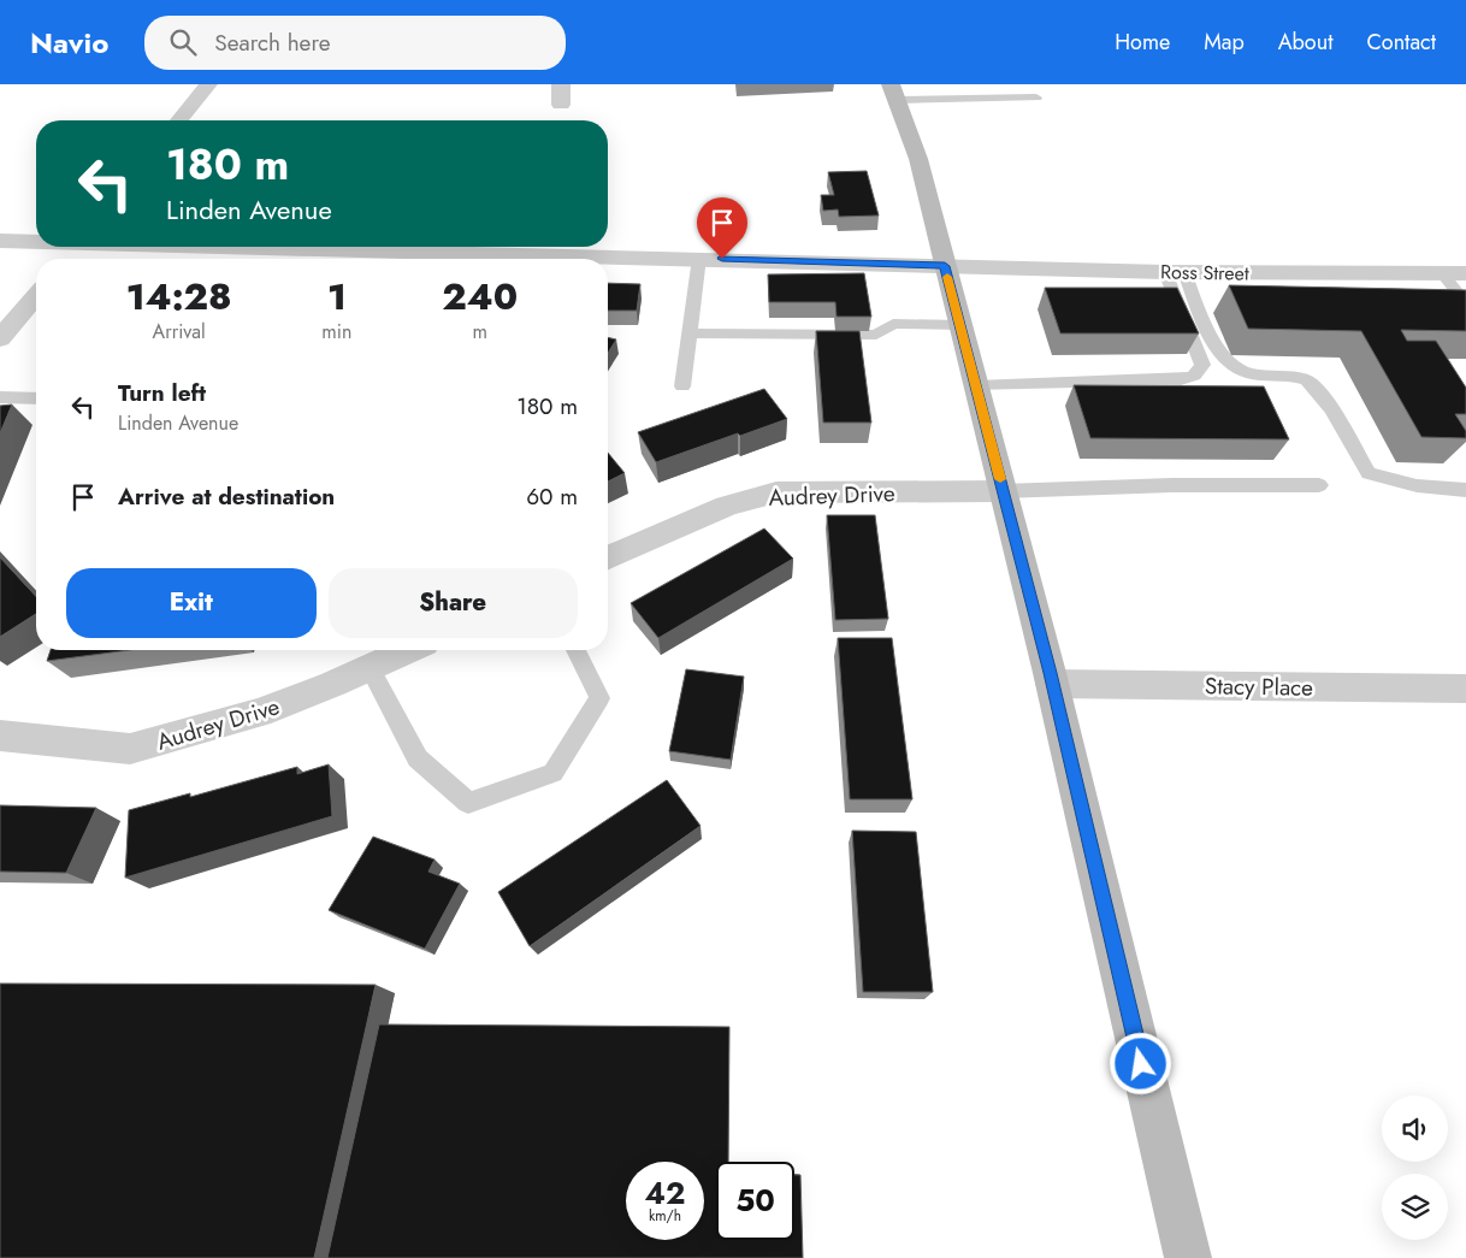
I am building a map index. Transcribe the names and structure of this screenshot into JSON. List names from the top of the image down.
{
  "streets": {
    "street": ["Ross Street", "Audrey Drive", "Stacy Place"]
  },
  "page": {
    "header": "Navio",
    "search": "Search here",
    "nav": [
      "Home",
      "Map",
      "About",
      "Contact"
    ],
    "turn": ["180 m", "Linden Avenue"],
    "eta": [
      "14:28",
      "Arrival",
      "1",
      "min",
      "240",
      "m"
    ],
    "list": [
      {
        "name": "Turn left",
        "note": "Linden Avenue",
        "value": "180 m"
      },
      {
        "name": "Arrive at destination",
        "value": "60 m"
      }
    ],
    "buttons": ["Exit", "Share"],
    "speed": "42 km/h",
    "limit": "50"
  }
}
